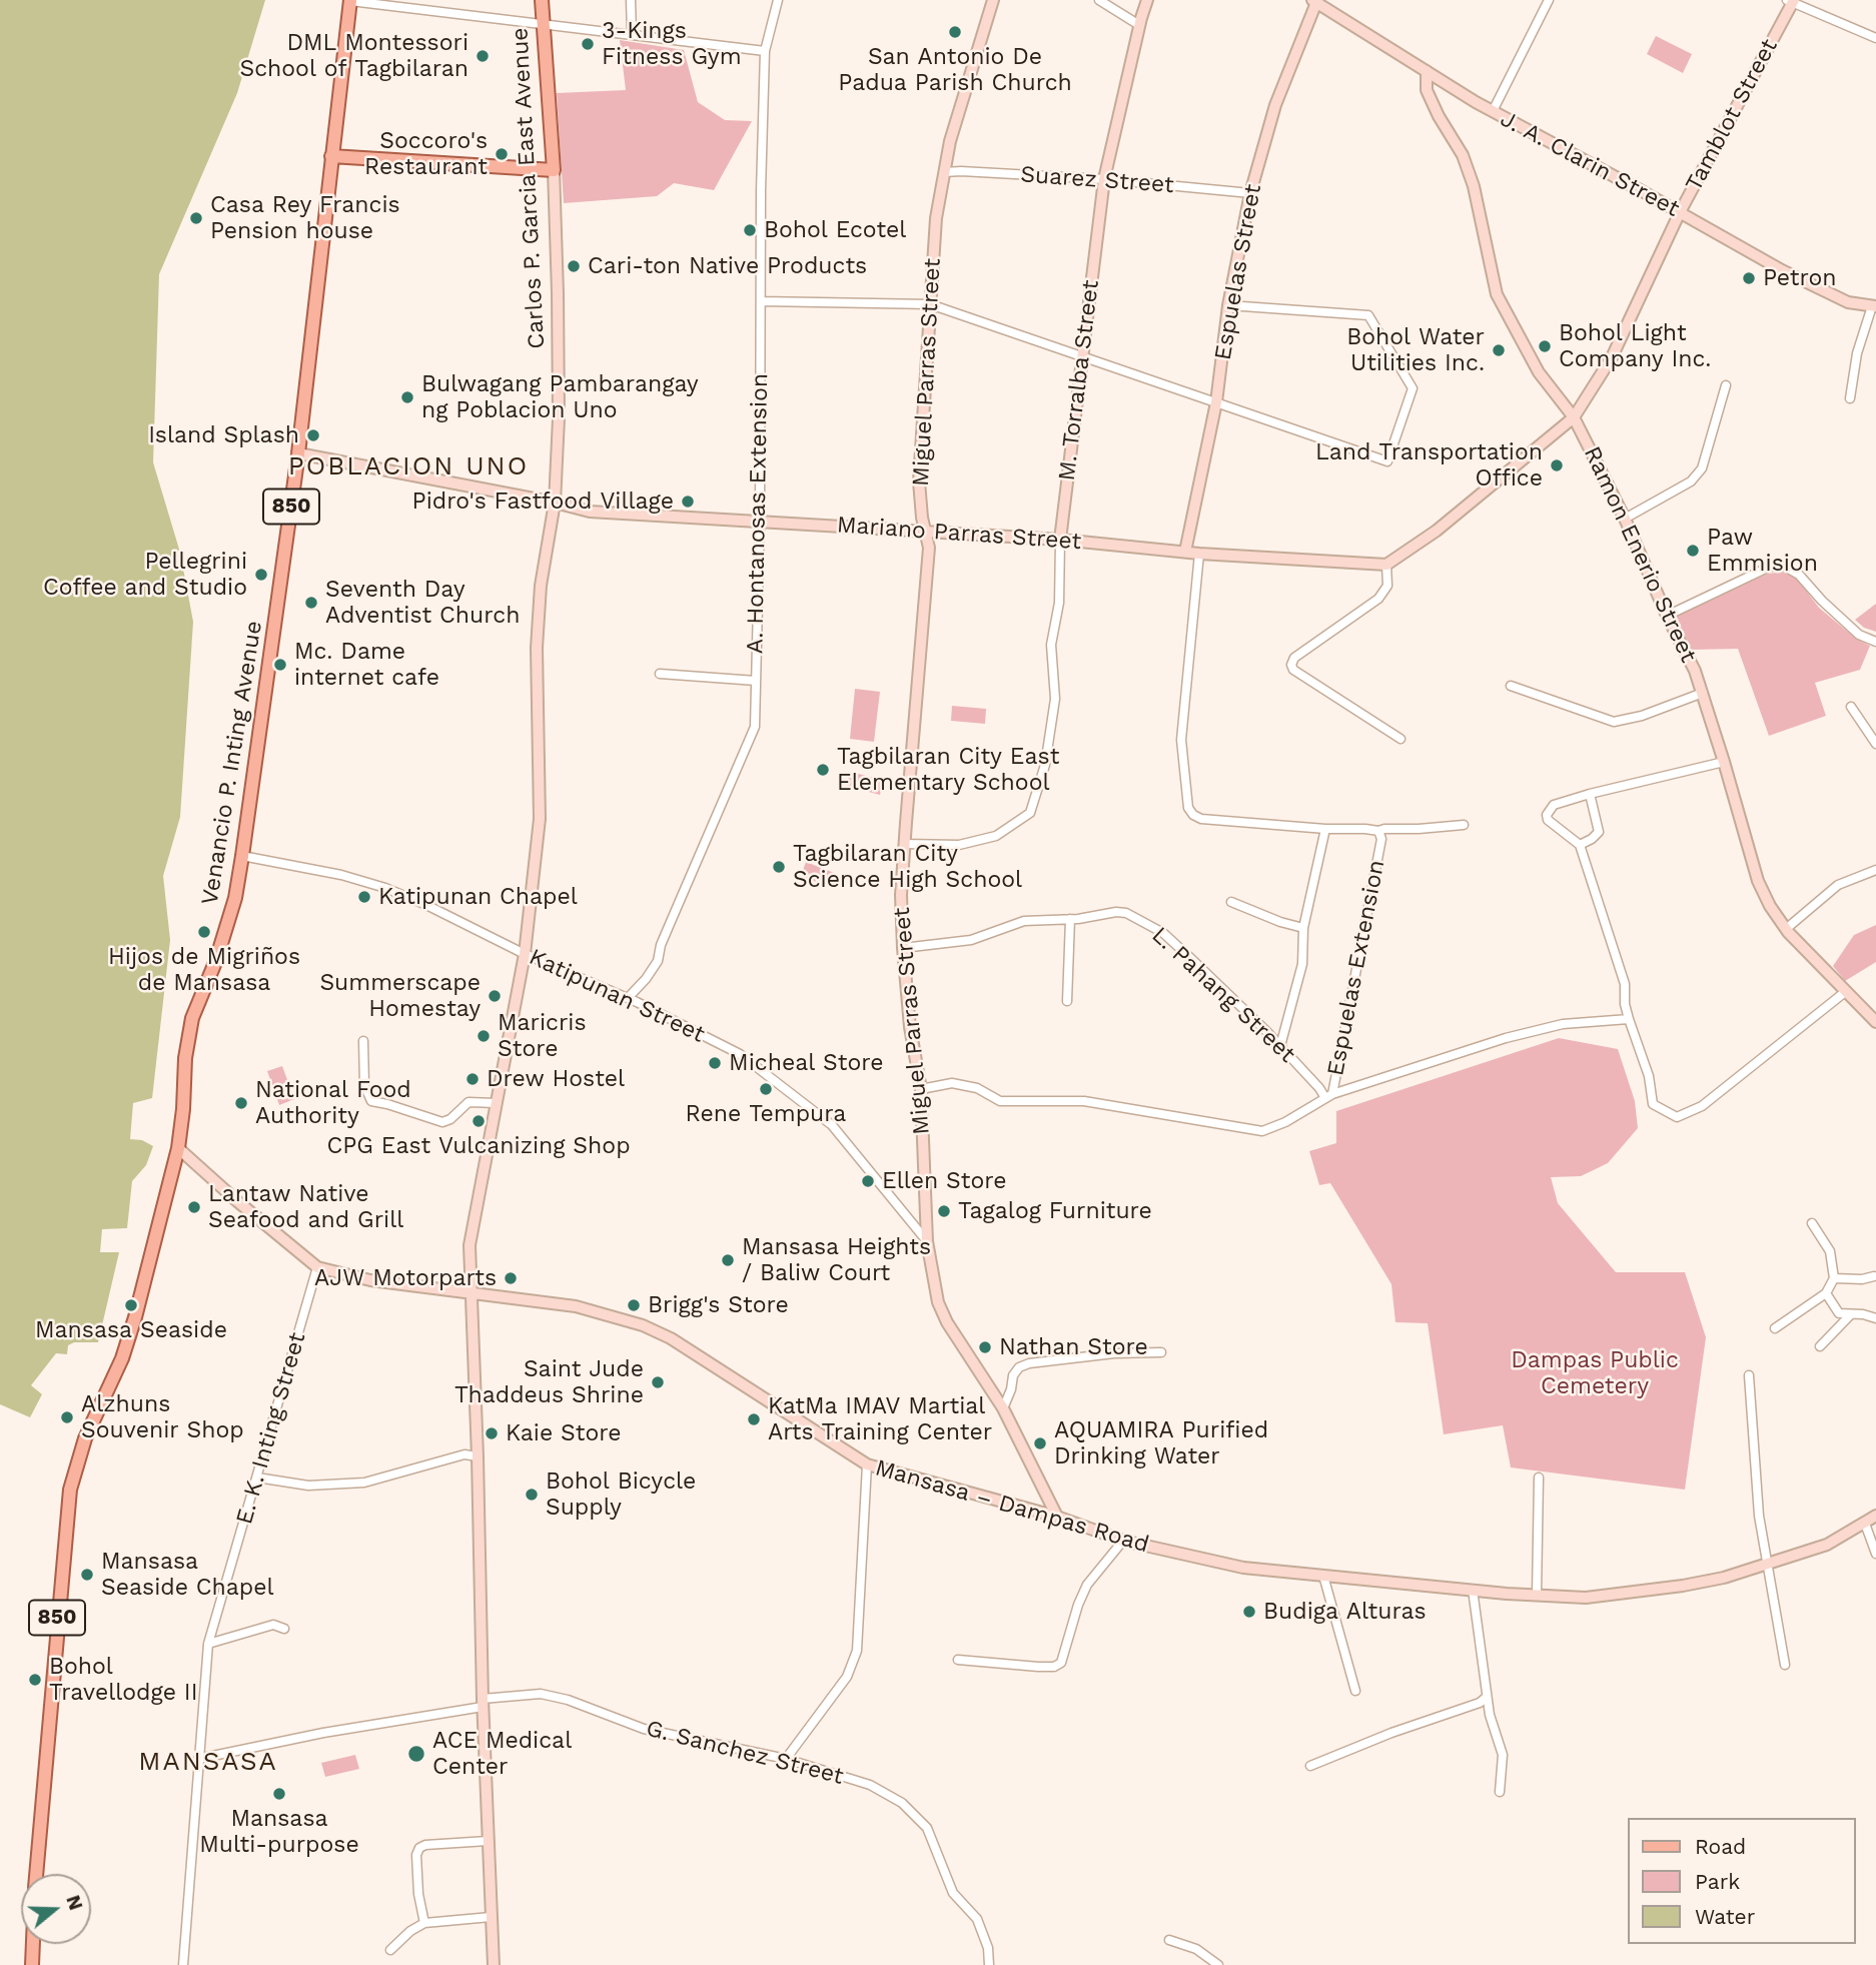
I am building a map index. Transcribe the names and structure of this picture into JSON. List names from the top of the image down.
{
  "streets": {
    "main road": [
      "Tamblot Street",
      "J. A. Clarin Street",
      "Carlos P. Garcia East Avenue",
      "Espuelas Street",
      "Miguel Parras Street",
      "M. Torralba Street",
      "850",
      "Mariano Parras Street",
      "Ramon Enerio Street",
      "Venancio P. Inting Avenue",
      "Mansasa – Dampas Road"
    ],
    "street": [
      "Suarez Street",
      "A. Hontanosas Extension",
      "Espuelas Extension",
      "L. Pahang Street",
      "Katipunan Street",
      "E. K. Inting Street",
      "G. Sanchez Street"
    ]
  },
  "crossings": [
    ["Tamblot Street", "J. A. Clarin Street"],
    ["Tamblot Street", "Ramon Enerio Street"],
    ["J. A. Clarin Street", "Espuelas Street"],
    ["J. A. Clarin Street", "Ramon Enerio Street"],
    ["Suarez Street", "Espuelas Street"],
    ["Suarez Street", "Miguel Parras Street"],
    ["Suarez Street", "M. Torralba Street"],
    ["Carlos P. Garcia East Avenue", "Mariano Parras Street"],
    ["Carlos P. Garcia East Avenue", "Katipunan Street"],
    ["Carlos P. Garcia East Avenue", "Mansasa – Dampas Road"],
    ["Carlos P. Garcia East Avenue", "G. Sanchez Street"],
    ["Espuelas Street", "Mariano Parras Street"],
    ["Miguel Parras Street", "M. Torralba Street"],
    ["Miguel Parras Street", "Mariano Parras Street"],
    ["Miguel Parras Street", "L. Pahang Street"],
    ["Miguel Parras Street", "Katipunan Street"],
    ["Miguel Parras Street", "Mansasa – Dampas Road"],
    ["M. Torralba Street", "Mariano Parras Street"],
    ["A. Hontanosas Extension", "Mariano Parras Street"],
    ["A. Hontanosas Extension", "Katipunan Street"],
    ["Mariano Parras Street", "Venancio P. Inting Avenue"],
    ["Mariano Parras Street", "Espuelas Extension"],
    ["Venancio P. Inting Avenue", "Katipunan Street"],
    ["Venancio P. Inting Avenue", "Mansasa – Dampas Road"],
    ["Espuelas Extension", "L. Pahang Street"],
    ["E. K. Inting Street", "Mansasa – Dampas Road"],
    ["E. K. Inting Street", "G. Sanchez Street"]
  ],
  "districts": ["POBLACION UNO", "MANSASA"],
  "parks": ["Dampas Public Cemetery"],
  "places": [
    "San Antonio De Padua Parish Church",
    "3-Kings Fitness Gym",
    "DML Montessori School of Tagbilaran",
    "Soccoro's Restaurant",
    "Casa Rey Francis Pension house",
    "Bohol Ecotel",
    "Cari-ton Native Products",
    "Petron",
    "Bohol Light Company Inc.",
    "Bohol Water Utilities Inc.",
    "Bulwagang Pambarangay ng Poblacion Uno",
    "Island Splash",
    "Land Transportation Office",
    "Pidro's Fastfood Village",
    "Paw Emmision",
    "Pellegrini Coffee and Studio",
    "Seventh Day Adventist Church",
    "Mc. Dame internet cafe",
    "Tagbilaran City East Elementary School",
    "Tagbilaran City Science High School",
    "Katipunan Chapel",
    "Hijos de Migriños de Mansasa",
    "Summerscape Homestay",
    "Maricris Store",
    "Micheal Store",
    "Drew Hostel",
    "Rene Tempura",
    "National Food Authority",
    "CPG East Vulcanizing Shop",
    "Ellen Store",
    "Lantaw Native Seafood and Grill",
    "Tagalog Furniture",
    "Mansasa Heights / Baliw Court",
    "AJW Motorparts",
    "Mansasa Seaside",
    "Brigg's Store",
    "Nathan Store",
    "Saint Jude Thaddeus Shrine",
    "Alzhuns Souvenir Shop",
    "KatMa IMAV Martial Arts Training Center",
    "Kaie Store",
    "AQUAMIRA Purified Drinking Water",
    "Bohol Bicycle Supply",
    "Mansasa Seaside Chapel",
    "Budiga Alturas",
    "Bohol Travellodge II",
    "ACE Medical Center",
    "Mansasa Multi-purpose"
  ],
  "legend": ["Road", "Park", "Water"],
  "north": "right"
}
